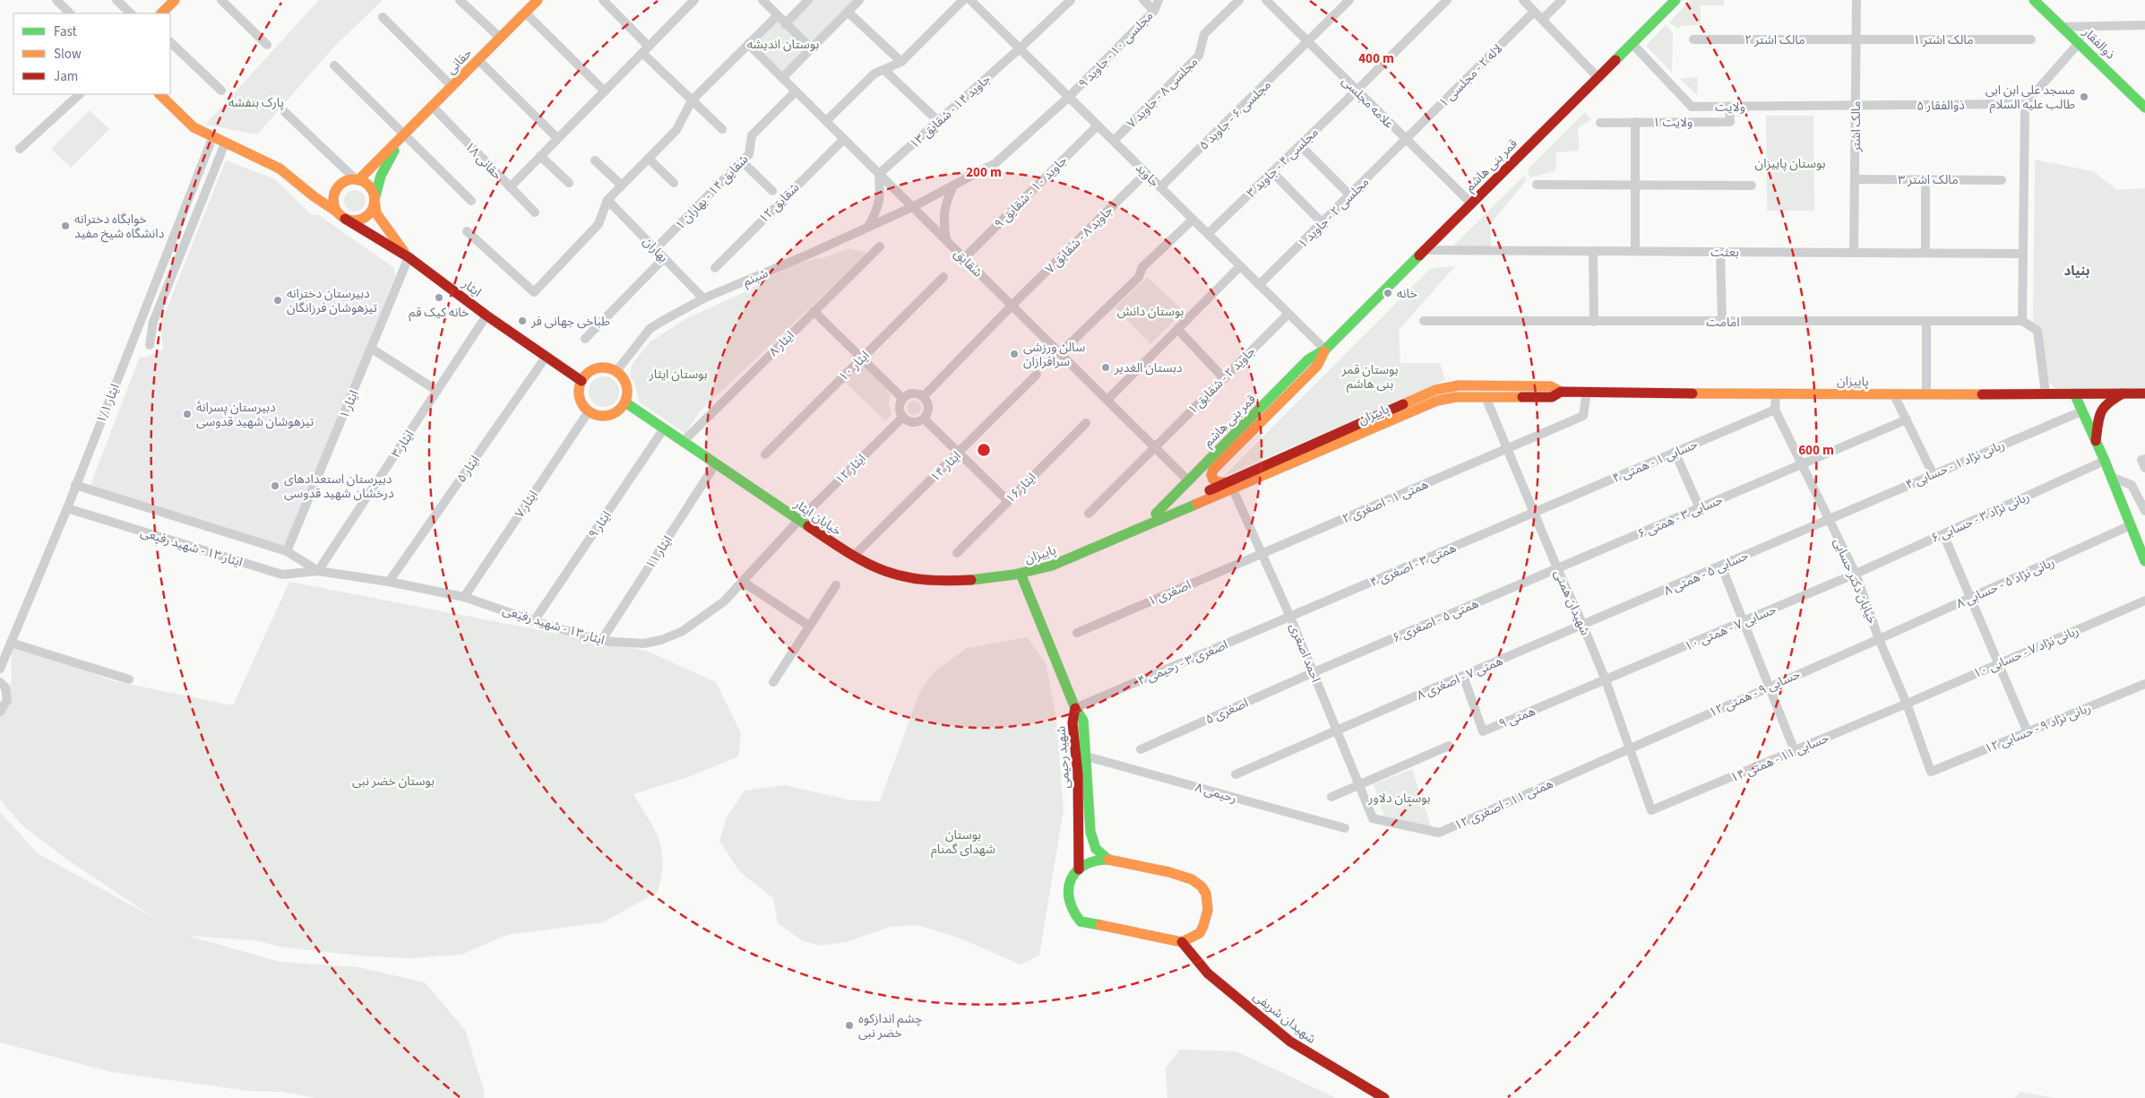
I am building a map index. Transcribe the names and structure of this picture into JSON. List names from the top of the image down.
{
  "streets": {
    "street": [
      "مالک اشتر ۲",
      "مالک اشتر ۱",
      "ذوالفقار",
      "مجلسی ۱۰ - جاوید ۹",
      "حقانی",
      "لاله ۲ - مجلسی ۱",
      "مجلسی ۸ - جاوید ۷",
      "علامه مجلسی",
      "ذوالفقار ۵",
      "ولایت",
      "جاوید ۱۴ - شقایق ۱۳",
      "مجلسی ۶ - جاوید ۵",
      "ولایت ۱",
      "مالک اشتر",
      "حقانی ۱۸",
      "مجلسی ۴ - جاوید ۳",
      "قمر بنی هاشم",
      "جاوید",
      "مالک اشتر ۳",
      "شقایق ۱۴ - بهاران ۱",
      "جاوید ۱۰ - شقایق ۹",
      "شقایق ۱۲",
      "مجلسی ۲ - جاوید ۱",
      "جاوید ۸ - شقایق ۷",
      "بهاران",
      "بعثت",
      "شقایق",
      "شبنم",
      "ایثار",
      "امامت",
      "ایثار ۸",
      "ایثار ۱۰",
      "جاوید ۲ - شقایق ۱",
      "پاییزان",
      "ایثار ۱/۱",
      "ایثار ۱",
      "ایثار ۳",
      "حسابی ۱ - همتی ۴",
      "ربانی نژاد ۱ - حسابی ۴",
      "ایثار ۱۴",
      "ایثار ۵",
      "ایثار ۱۲",
      "ایثار ۱۶",
      "همتی ۱ - اصغری ۲",
      "ایثار ۷",
      "حسابی ۳ - همتی ۶",
      "خیابان ایثار",
      "ربانی نژاد ۳ - حسابی ۶",
      "ایثار ۹",
      "ایثار ۱۳ - شهید رفیعی",
      "ایثار ۱۱",
      "همتی ۳ - اصغری ۴",
      "حسابی ۵ - همتی ۸",
      "خیابان دکتر حسابی",
      "ربانی نژاد ۵ - حسابی ۸",
      "اصغری ۱",
      "شهیدان همتی",
      "همتی ۵ - اصغری ۶",
      "حسابی ۷ - همتی ۱۰",
      "ربانی نژاد ۷ - حسابی ۱۰",
      "احمد اصغری",
      "اصغری ۳ - رحیمی ۴",
      "همتی ۷ - اصغری ۸",
      "حسابی ۹ - همتی ۱۲",
      "اصغری ۵",
      "همتی ۹",
      "ربانی نژاد ۹ - حسابی ۱۲",
      "شهید رحیمی",
      "حسابی ۱۱ - همتی ۱۴",
      "رحیمی ۸",
      "همتی ۱۱ - اصغری ۱۲",
      "شهیدان شریفی"
    ]
  },
  "crossings": [
    ["مالک اشتر ۲", "مالک اشتر ۱"],
    ["مالک اشتر ۲", "مالک اشتر"],
    ["مالک اشتر ۱", "مالک اشتر"],
    ["مجلسی ۱۰ - جاوید ۹", "جاوید"],
    ["مجلسی ۱۰ - جاوید ۹", "شبنم"],
    ["حقانی", "حقانی ۱۸"],
    ["حقانی", "ایثار"],
    ["لاله ۲ - مجلسی ۱", "علامه مجلسی"],
    ["لاله ۲ - مجلسی ۱", "مجلسی ۲ - جاوید ۱"],
    ["مجلسی ۸ - جاوید ۷", "جاوید"],
    ["علامه مجلسی", "مجلسی ۶ - جاوید ۵"],
    ["علامه مجلسی", "مجلسی ۴ - جاوید ۳"],
    ["علامه مجلسی", "قمر بنی هاشم"],
    ["علامه مجلسی", "مجلسی ۲ - جاوید ۱"],
    ["ذوالفقار ۵", "ولایت"],
    ["ذوالفقار ۵", "مالک اشتر"],
    ["ولایت", "ولایت ۱"],
    ["ولایت", "مالک اشتر"],
    ["ولایت", "قمر بنی هاشم"],
    ["جاوید ۱۴ - شقایق ۱۳", "جاوید"],
    ["جاوید ۱۴ - شقایق ۱۳", "شقایق"],
    ["مجلسی ۶ - جاوید ۵", "جاوید"],
    ["مالک اشتر", "مالک اشتر ۳"],
    ["مالک اشتر", "بعثت"],
    ["مجلسی ۴ - جاوید ۳", "جاوید"],
    ["قمر بنی هاشم", "جاوید"],
    ["قمر بنی هاشم", "بعثت"],
    ["قمر بنی هاشم", "شقایق"],
    ["قمر بنی هاشم", "پاییزان"],
    ["قمر بنی هاشم", "احمد اصغری"],
    ["جاوید", "جاوید ۱۰ - شقایق ۹"],
    ["جاوید", "مجلسی ۲ - جاوید ۱"],
    ["جاوید", "جاوید ۸ - شقایق ۷"],
    ["جاوید", "جاوید ۲ - شقایق ۱"],
    ["شقایق ۱۴ - بهاران ۱", "بهاران"],
    ["شقایق ۱۴ - بهاران ۱", "شقایق"],
    ["جاوید ۱۰ - شقایق ۹", "شقایق"],
    ["شقایق ۱۲", "شقایق"],
    ["جاوید ۸ - شقایق ۷", "شقایق"],
    ["جاوید ۸ - شقایق ۷", "ایثار ۱۲"],
    ["بهاران", "شبنم"],
    ["شقایق", "شبنم"],
    ["شقایق", "جاوید ۲ - شقایق ۱"],
    ["شبنم", "ایثار"],
    ["شبنم", "ایثار ۷"],
    ["شبنم", "خیابان ایثار"],
    ["ایثار", "ایثار ۱"],
    ["ایثار", "ایثار ۳"],
    ["ایثار", "ایثار ۵"],
    ["ایثار", "ایثار ۷"],
    ["ایثار", "خیابان ایثار"],
    ["ایثار ۸", "خیابان ایثار"],
    ["پاییزان", "همتی ۱ - اصغری ۲"],
    ["پاییزان", "خیابان ایثار"],
    ["پاییزان", "خیابان دکتر حسابی"],
    ["پاییزان", "شهیدان همتی"],
    ["پاییزان", "احمد اصغری"],
    ["پاییزان", "شهید رحیمی"],
    ["ایثار ۱/۱", "ایثار ۱۳ - شهید رفیعی"],
    ["ایثار ۱", "ایثار ۱۳ - شهید رفیعی"],
    ["ایثار ۳", "ایثار ۱۳ - شهید رفیعی"],
    ["حسابی ۱ - همتی ۴", "همتی ۳ - اصغری ۴"],
    ["حسابی ۱ - همتی ۴", "خیابان دکتر حسابی"],
    ["حسابی ۱ - همتی ۴", "شهیدان همتی"],
    ["ربانی نژاد ۱ - حسابی ۴", "حسابی ۵ - همتی ۸"],
    ["ربانی نژاد ۱ - حسابی ۴", "خیابان دکتر حسابی"],
    ["ایثار ۱۴", "خیابان ایثار"],
    ["ایثار ۵", "ایثار ۱۳ - شهید رفیعی"],
    ["ایثار ۱۲", "خیابان ایثار"],
    ["ایثار ۱۲", "ایثار ۱۳ - شهید رفیعی"],
    ["همتی ۱ - اصغری ۲", "اصغری ۱"],
    ["همتی ۱ - اصغری ۲", "شهیدان همتی"],
    ["همتی ۱ - اصغری ۲", "احمد اصغری"],
    ["ایثار ۷", "خیابان ایثار"],
    ["ایثار ۷", "ایثار ۱۳ - شهید رفیعی"],
    ["حسابی ۳ - همتی ۶", "خیابان دکتر حسابی"],
    ["حسابی ۳ - همتی ۶", "شهیدان همتی"],
    ["حسابی ۳ - همتی ۶", "همتی ۵ - اصغری ۶"],
    ["خیابان ایثار", "ایثار ۹"],
    ["خیابان ایثار", "ایثار ۱۳ - شهید رفیعی"],
    ["خیابان ایثار", "ایثار ۱۱"],
    ["خیابان ایثار", "شهید رحیمی"],
    ["ربانی نژاد ۳ - حسابی ۶", "خیابان دکتر حسابی"],
    ["ربانی نژاد ۳ - حسابی ۶", "حسابی ۷ - همتی ۱۰"],
    ["ایثار ۹", "ایثار ۱۳ - شهید رفیعی"],
    ["ایثار ۱۳ - شهید رفیعی", "ایثار ۱۱"],
    ["همتی ۳ - اصغری ۴", "شهیدان همتی"],
    ["همتی ۳ - اصغری ۴", "احمد اصغری"],
    ["همتی ۳ - اصغری ۴", "اصغری ۳ - رحیمی ۴"],
    ["حسابی ۵ - همتی ۸", "خیابان دکتر حسابی"],
    ["حسابی ۵ - همتی ۸", "شهیدان همتی"],
    ["حسابی ۵ - همتی ۸", "همتی ۷ - اصغری ۸"],
    ["خیابان دکتر حسابی", "ربانی نژاد ۵ - حسابی ۸"],
    ["خیابان دکتر حسابی", "حسابی ۷ - همتی ۱۰"],
    ["خیابان دکتر حسابی", "ربانی نژاد ۷ - حسابی ۱۰"],
    ["خیابان دکتر حسابی", "حسابی ۹ - همتی ۱۲"],
    ["خیابان دکتر حسابی", "ربانی نژاد ۹ - حسابی ۱۲"],
    ["خیابان دکتر حسابی", "حسابی ۱۱ - همتی ۱۴"],
    ["ربانی نژاد ۵ - حسابی ۸", "حسابی ۹ - همتی ۱۲"],
    ["اصغری ۱", "احمد اصغری"],
    ["شهیدان همتی", "همتی ۵ - اصغری ۶"],
    ["شهیدان همتی", "حسابی ۷ - همتی ۱۰"],
    ["شهیدان همتی", "همتی ۷ - اصغری ۸"],
    ["شهیدان همتی", "حسابی ۹ - همتی ۱۲"],
    ["شهیدان همتی", "همتی ۹"],
    ["شهیدان همتی", "حسابی ۱۱ - همتی ۱۴"],
    ["شهیدان همتی", "همتی ۱۱ - اصغری ۱۲"],
    ["همتی ۵ - اصغری ۶", "احمد اصغری"],
    ["همتی ۵ - اصغری ۶", "اصغری ۵"],
    ["حسابی ۷ - همتی ۱۰", "همتی ۹"],
    ["ربانی نژاد ۷ - حسابی ۱۰", "حسابی ۱۱ - همتی ۱۴"],
    ["احمد اصغری", "اصغری ۳ - رحیمی ۴"],
    ["احمد اصغری", "همتی ۷ - اصغری ۸"],
    ["احمد اصغری", "اصغری ۵"],
    ["احمد اصغری", "همتی ۱۱ - اصغری ۱۲"],
    ["اصغری ۳ - رحیمی ۴", "شهید رحیمی"],
    ["همتی ۷ - اصغری ۸", "همتی ۹"],
    ["حسابی ۹ - همتی ۱۲", "همتی ۱۱ - اصغری ۱۲"]
  ],
  "districts": ["بنیاد"],
  "parks": [
    "بوستان اندیشه",
    "پارک بنفشه",
    "بوستان پاییزان",
    "بوستان دانش",
    "بوستان قمر بنی هاشم",
    "بوستان ایثار",
    "بوستان خضر نبی",
    "بوستان دلاور",
    "بوستان شهدای گمنام"
  ],
  "places": [
    "مسجد علی ابن ابی طالب علیه السلام",
    "خوابگاه دخترانه دانشگاه شیخ مفید",
    "خانه",
    "خانه کیک قم",
    "دبیرستان دخترانه تیزهوشان فرزانگان",
    "طباخی جهانی فر",
    "سالن ورزشی سرافرازان",
    "دبستان الغدیر",
    "دبیرستان پسرانهٔ تیزهوشان شهید قدوسی",
    "دبیرستان استعدادهای درخشان شهید قدوسی",
    "چشم اندازکوه خضر نبی"
  ],
  "legend": ["Fast", "Slow", "Jam"],
  "rings": ["400 m", "200 m", "600 m"]
}
